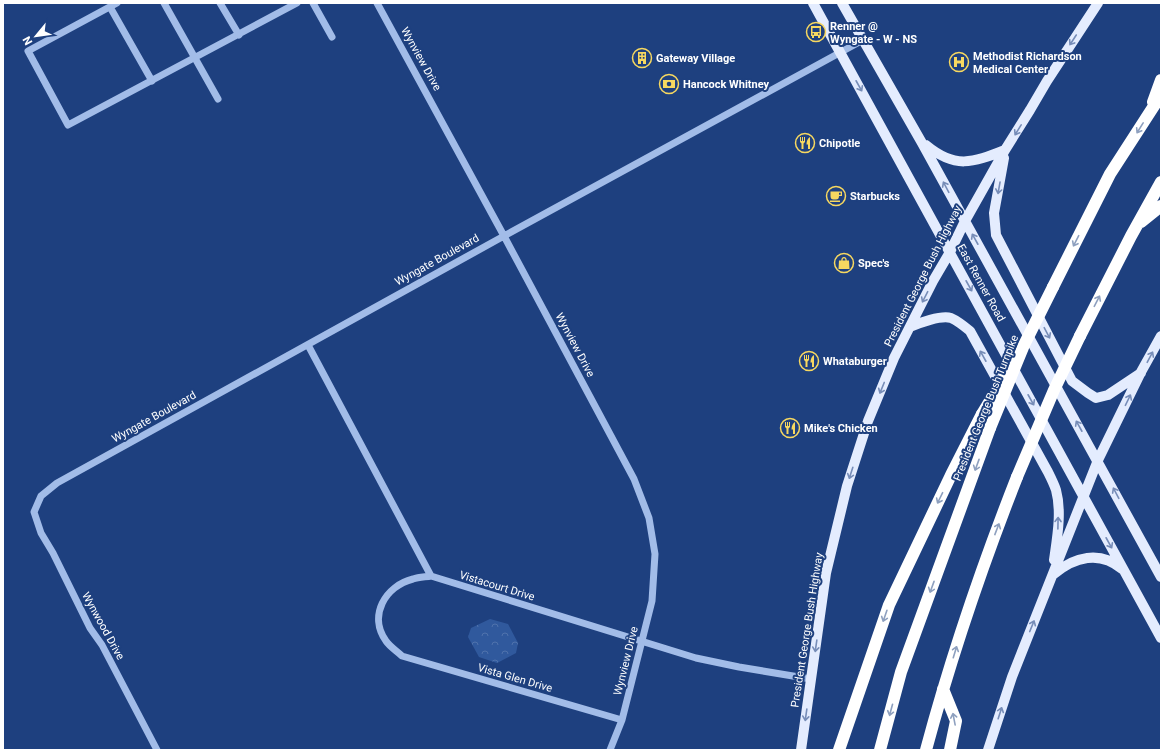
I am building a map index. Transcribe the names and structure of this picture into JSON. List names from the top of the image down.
{
  "streets": {
    "highway": ["President George Bush Turnpike"],
    "main road": ["President George Bush Highway", "East Renner Road"],
    "street": [
      "Wynview Drive",
      "Wyngate Boulevard",
      "Vistacourt Drive",
      "Wynwood Drive",
      "Vista Glen Drive"
    ]
  },
  "crossings": [
    ["Wynview Drive", "Wyngate Boulevard"],
    ["Wynview Drive", "Vistacourt Drive"],
    ["Wynview Drive", "Vista Glen Drive"],
    ["Wyngate Boulevard", "East Renner Road"],
    ["Wyngate Boulevard", "Wynwood Drive"],
    ["President George Bush Highway", "East Renner Road"],
    ["President George Bush Highway", "Vistacourt Drive"],
    ["Vistacourt Drive", "Vista Glen Drive"]
  ],
  "one_way": ["President George Bush Highway"],
  "places": {
    "bus stop": ["Renner @ Wyngate - W - NS"],
    "building": ["Gateway Village"],
    "hospital": ["Methodist Richardson Medical Center"],
    "bank": ["Hancock Whitney"],
    "restaurant": ["Chipotle", "Whataburger", "Mike's Chicken"],
    "cafe": ["Starbucks"],
    "shop": ["Spec's"]
  },
  "north": "bottom left"
}
